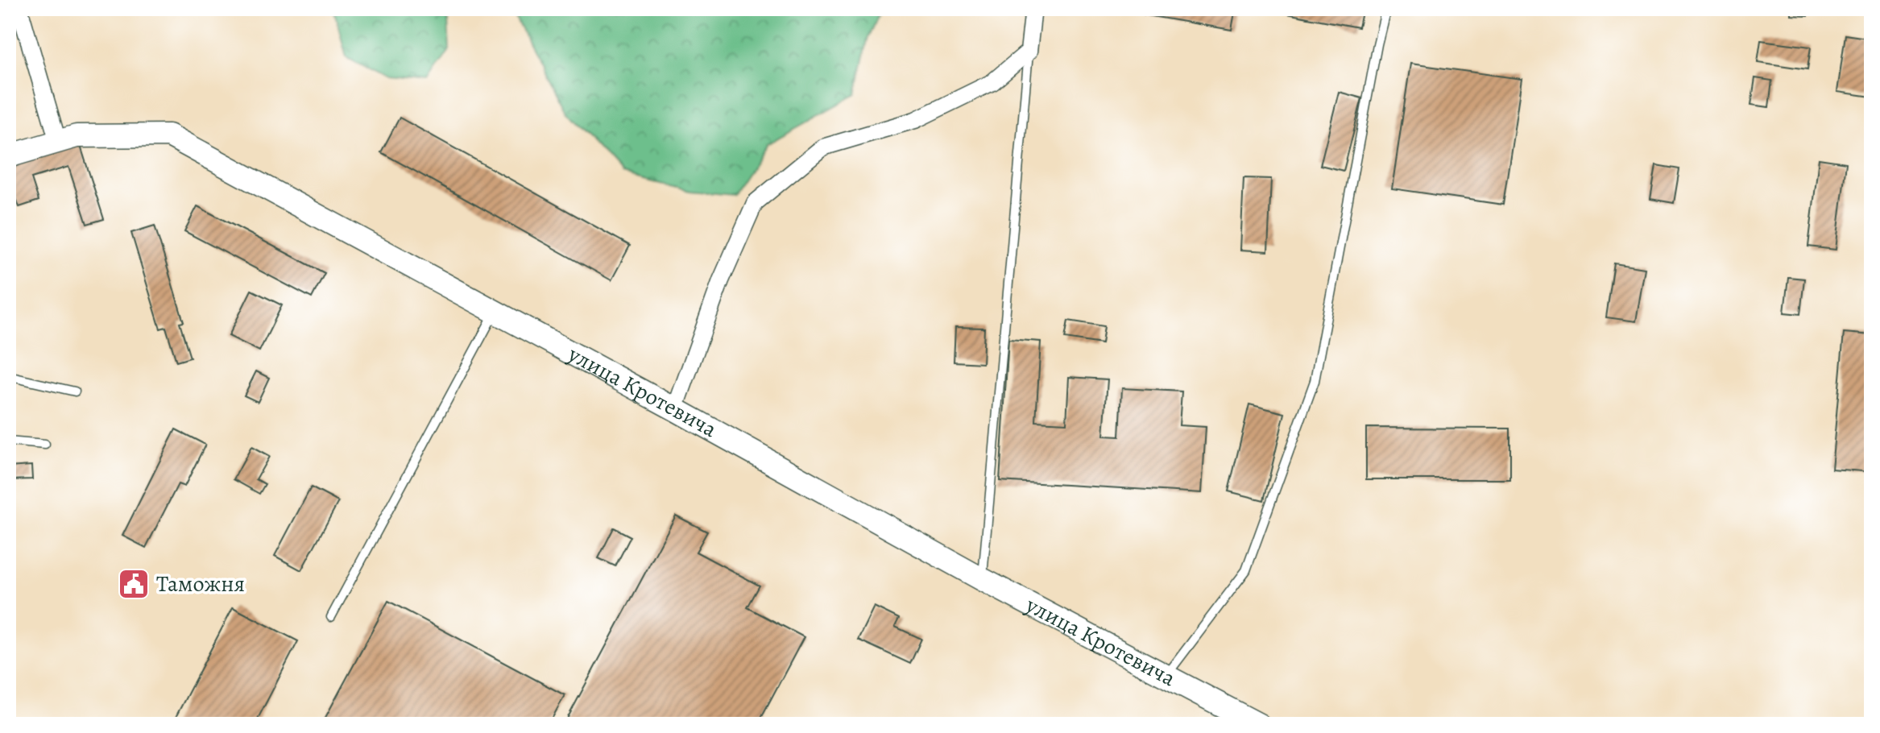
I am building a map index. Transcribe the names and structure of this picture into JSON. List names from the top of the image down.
{
  "streets": {
    "street": ["улица Кротевича"]
  },
  "places": {
    "public building": ["Таможня"]
  }
}
